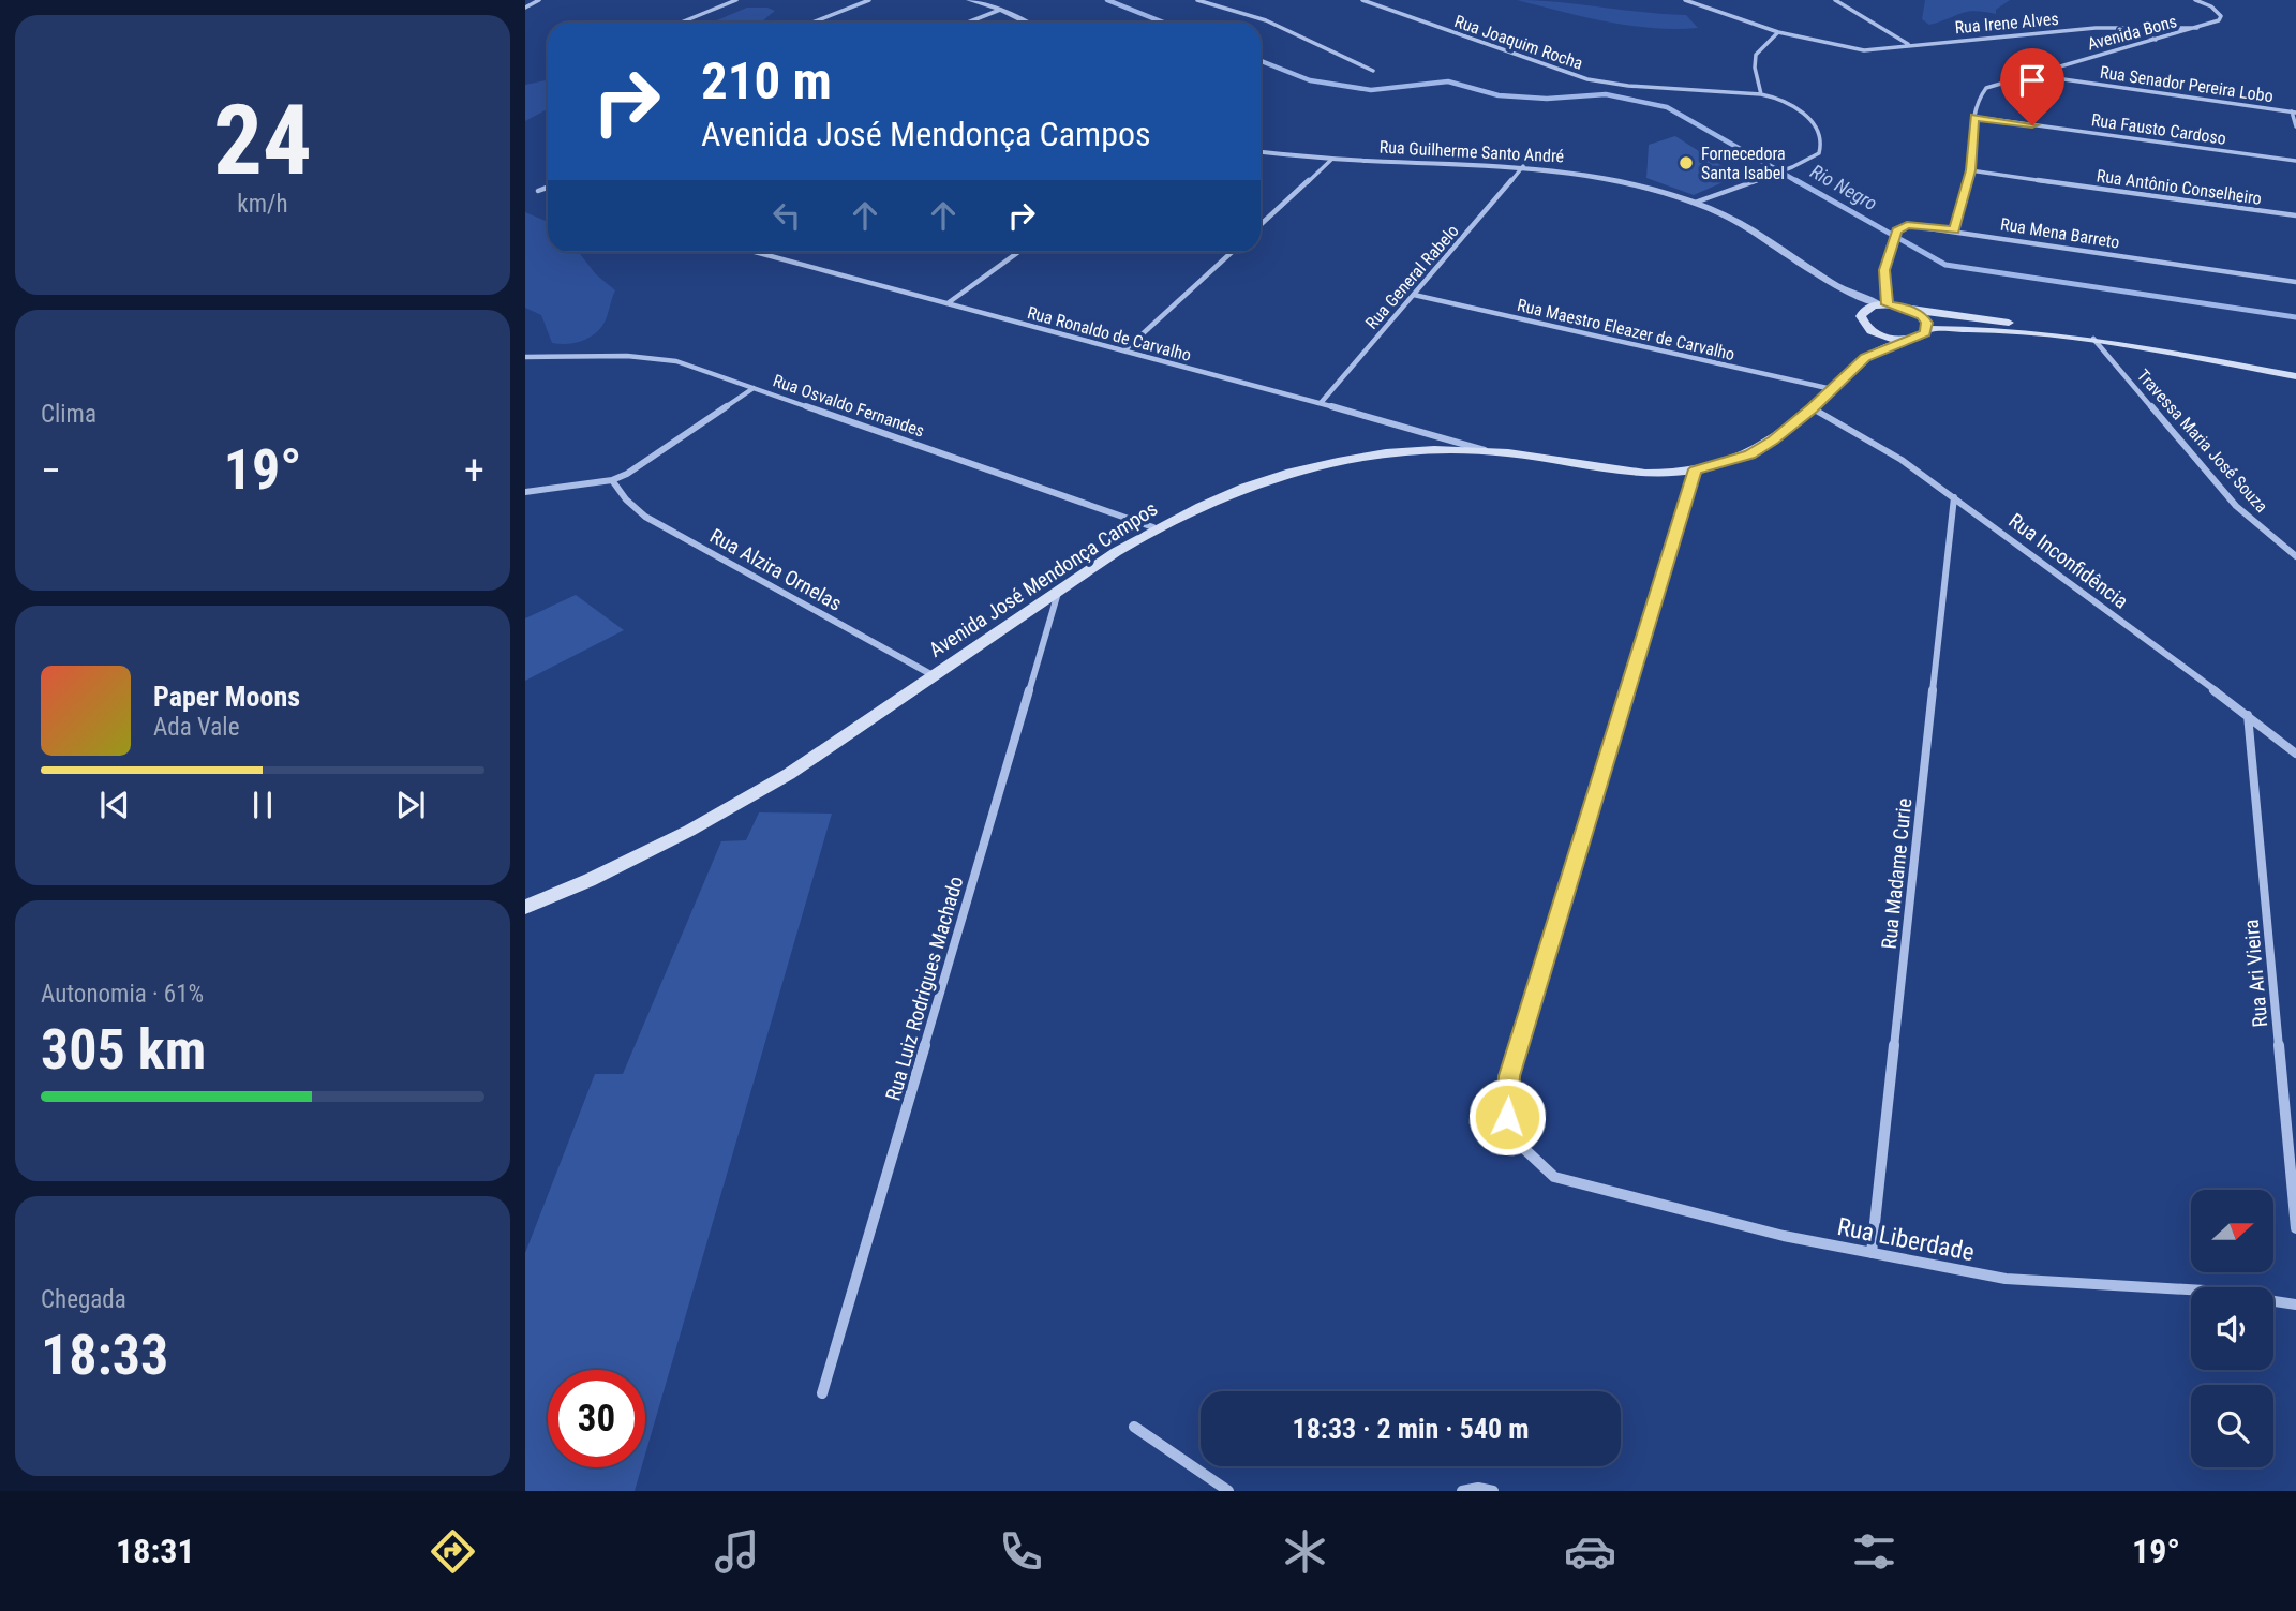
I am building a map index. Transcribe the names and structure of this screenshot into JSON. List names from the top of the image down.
{
  "streets": {
    "main road": ["Avenida José Mendonça Campos"],
    "street": [
      "Rua Irene Alves",
      "Avenida Bons",
      "Rua Joaquim Rocha",
      "Rua Senador Pereira Lobo",
      "Rua Fausto Cardoso",
      "Rua Guilherme Santo André",
      "Rua Antônio Conselheiro",
      "Rua Mena Barreto",
      "Rua General Rabelo",
      "Rua Maestro Eleazer de Carvalho",
      "Rua Ronaldo de Carvalho",
      "Rua Osvaldo Fernandes",
      "Travessa Maria José Souza",
      "Rua Inconfidência",
      "Rua Alzira Ornelas",
      "Rua Madame Curie",
      "Rua Ari Vieira",
      "Rua Luiz Rodrigues Machado",
      "Rua Liberdade"
    ]
  },
  "crossings": [
    ["Rua Irene Alves", "Avenida Bons"],
    ["Avenida Bons", "Rua Senador Pereira Lobo"],
    ["Avenida Bons", "Rua Fausto Cardoso"],
    ["Avenida Bons", "Rua Antônio Conselheiro"],
    ["Avenida Bons", "Rua Mena Barreto"],
    ["Rua Joaquim Rocha", "Rua Guilherme Santo André"],
    ["Rua Guilherme Santo André", "Rua Mena Barreto"],
    ["Rua Guilherme Santo André", "Rua General Rabelo"],
    ["Rua General Rabelo", "Rua Maestro Eleazer de Carvalho"],
    ["Rua General Rabelo", "Rua Ronaldo de Carvalho"],
    ["Rua Maestro Eleazer de Carvalho", "Avenida José Mendonça Campos"],
    ["Rua Ronaldo de Carvalho", "Avenida José Mendonça Campos"],
    ["Rua Osvaldo Fernandes", "Avenida José Mendonça Campos"],
    ["Rua Inconfidência", "Avenida José Mendonça Campos"],
    ["Rua Inconfidência", "Rua Madame Curie"],
    ["Rua Inconfidência", "Rua Ari Vieira"],
    ["Rua Alzira Ornelas", "Avenida José Mendonça Campos"],
    ["Avenida José Mendonça Campos", "Rua Luiz Rodrigues Machado"],
    ["Avenida José Mendonça Campos", "Rua Liberdade"],
    ["Rua Madame Curie", "Rua Liberdade"]
  ],
  "water": ["Rio Negro"],
  "places": ["Fornecedora Santa Isabel"],
  "north": "right",
  "page": {
    "tile": [
      ["24", "km/h"],
      "Clima",
      ["Autonomia · 61%", "305 km"],
      ["Chegada", "18:33"]
    ],
    "turn": ["210 m", "Avenida José Mendonça Campos"],
    "heat": ["−", "19°", "+"],
    "song": ["Paper Moons", "Ada Vale"],
    "limit": "30",
    "trip": "18:33 · 2 min · 540 m",
    "tabs": ["18:31", "19°"]
  }
}
